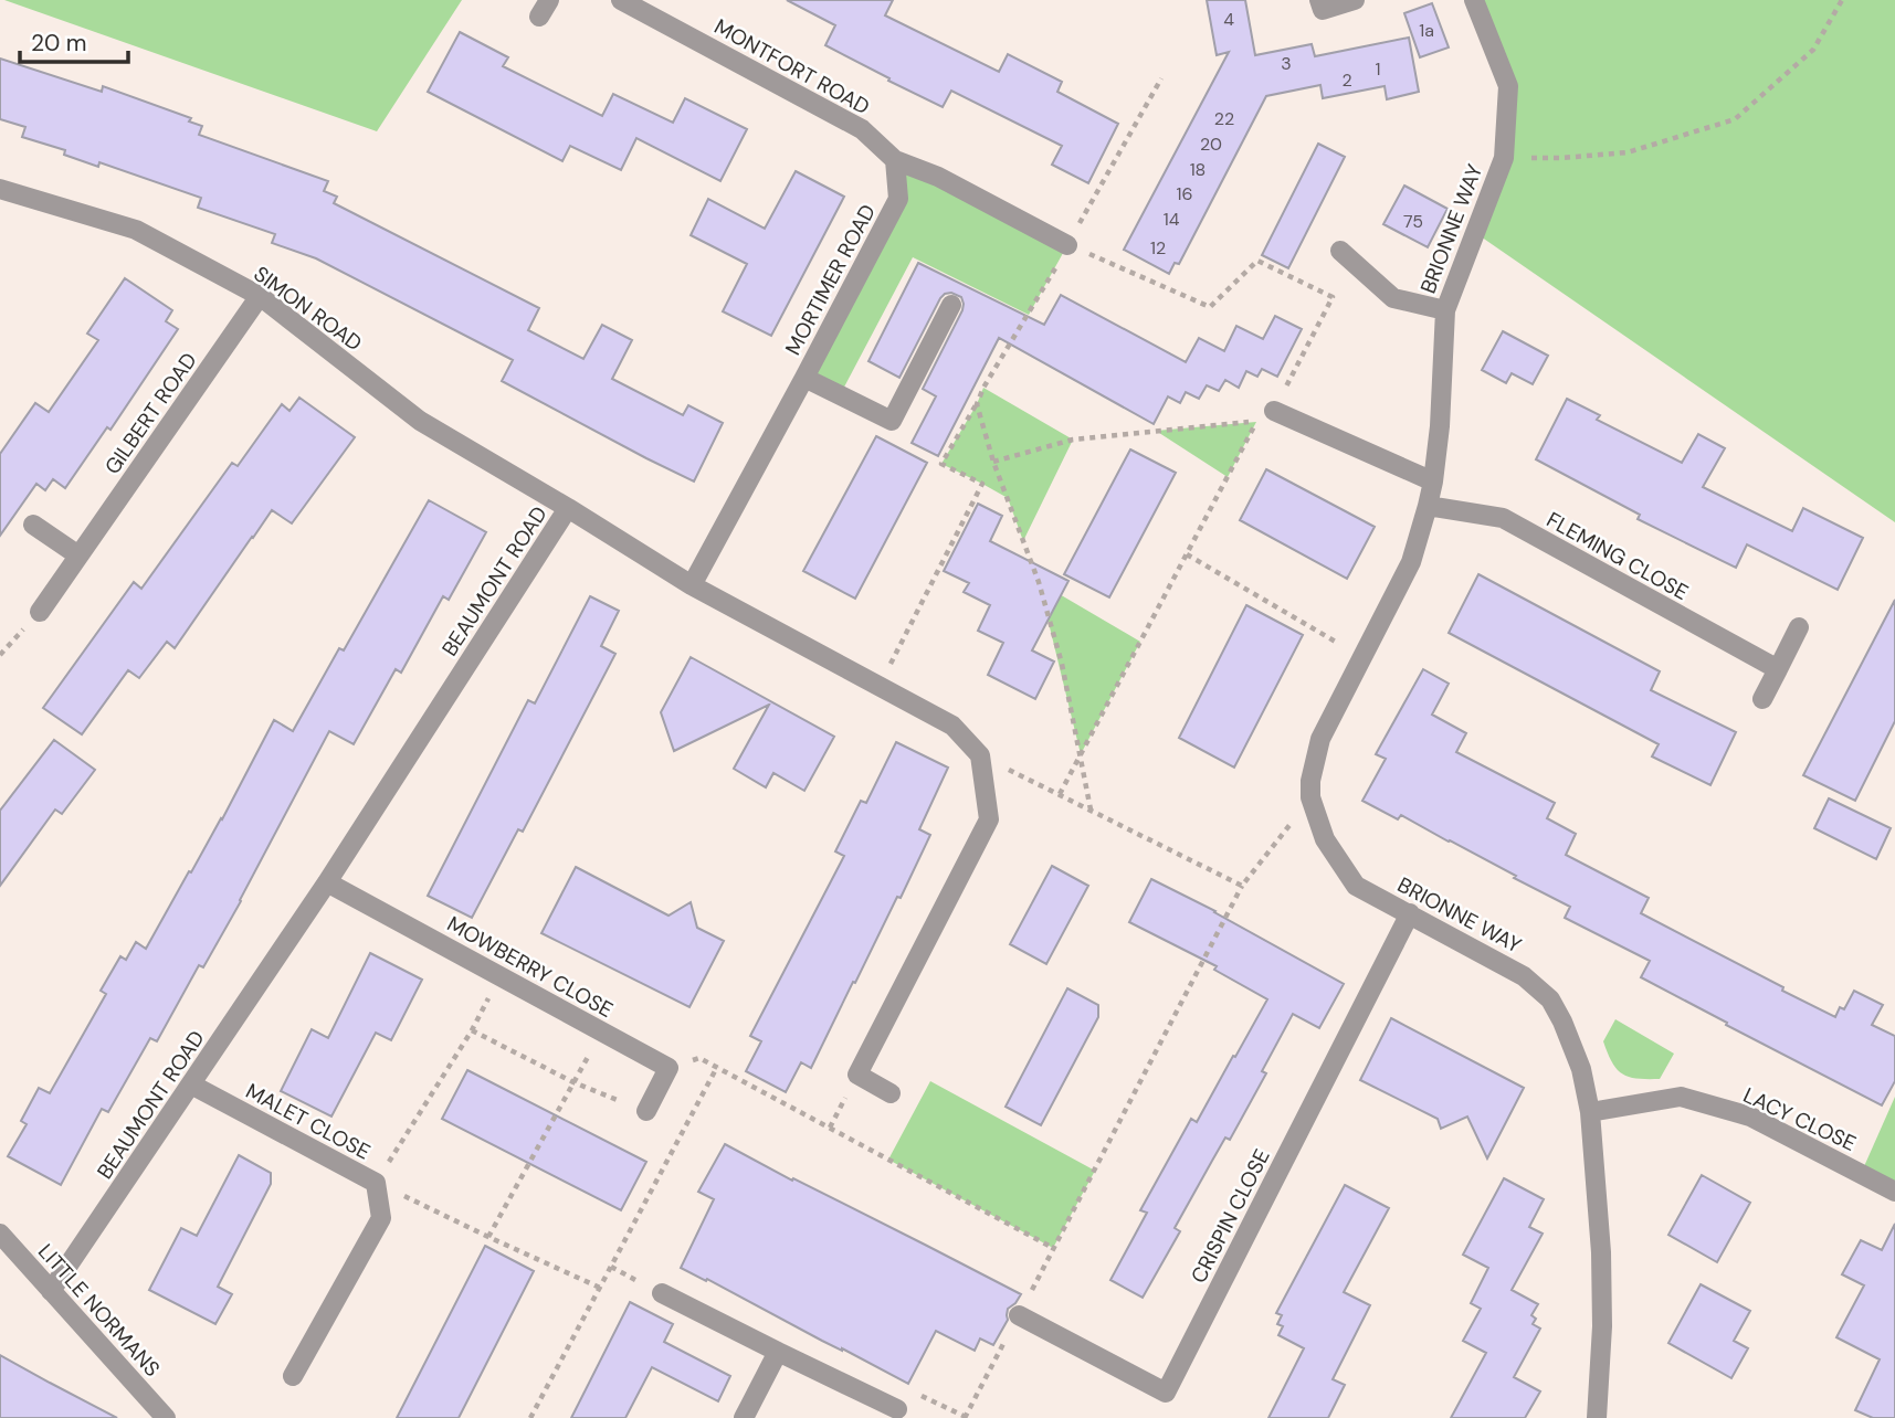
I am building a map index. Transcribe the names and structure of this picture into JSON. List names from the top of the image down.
{
  "streets": {
    "street": [
      "MONTFORT ROAD",
      "BRIONNE WAY",
      "MORTIMER ROAD",
      "SIMON ROAD",
      "GILBERT ROAD",
      "FLEMING CLOSE",
      "BEAUMONT ROAD",
      "MOWBERRY CLOSE",
      "LACY CLOSE",
      "MALET CLOSE",
      "CRISPIN CLOSE",
      "LITTLE NORMANS"
    ]
  },
  "crossings": [
    ["MONTFORT ROAD", "MORTIMER ROAD"],
    ["BRIONNE WAY", "FLEMING CLOSE"],
    ["BRIONNE WAY", "LACY CLOSE"],
    ["BRIONNE WAY", "CRISPIN CLOSE"],
    ["MORTIMER ROAD", "BEAUMONT ROAD"],
    ["SIMON ROAD", "GILBERT ROAD"],
    ["SIMON ROAD", "BEAUMONT ROAD"],
    ["BEAUMONT ROAD", "MOWBERRY CLOSE"],
    ["BEAUMONT ROAD", "MALET CLOSE"],
    ["BEAUMONT ROAD", "LITTLE NORMANS"]
  ],
  "house_numbers": [
    "4",
    "1a",
    "3",
    "1",
    "2",
    "22",
    "20",
    "18",
    "16",
    "14",
    "75",
    "12"
  ],
  "scale_bar": "20 m"
}
